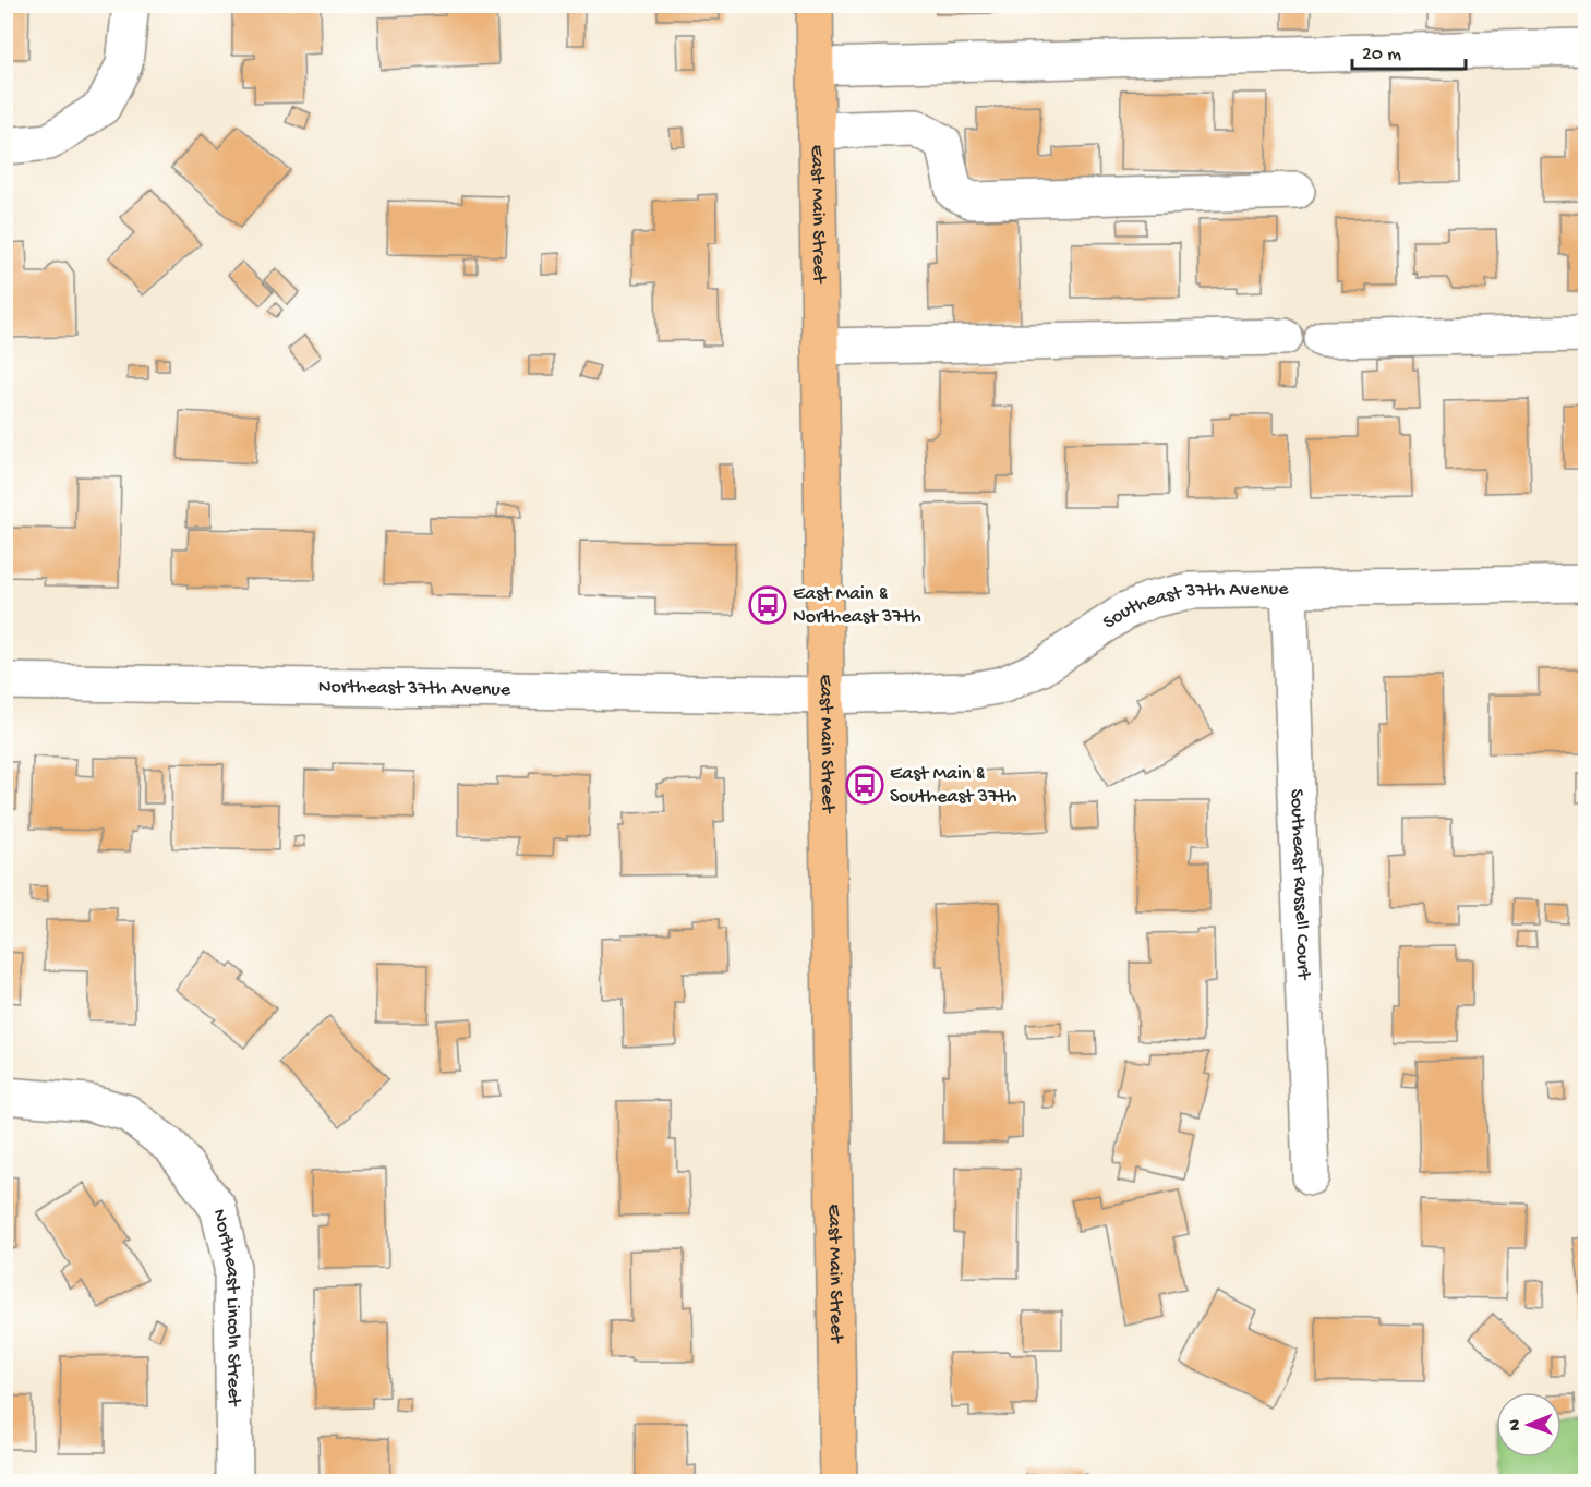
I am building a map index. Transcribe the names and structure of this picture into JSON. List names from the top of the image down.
{
  "streets": {
    "main road": ["East Main Street"],
    "street": [
      "Southeast 37th Avenue",
      "Northeast 37th Avenue",
      "Southeast Russell Court",
      "Northeast Lincoln Street"
    ]
  },
  "crossings": [
    ["East Main Street", "Southeast 37th Avenue"],
    ["East Main Street", "Northeast 37th Avenue"],
    ["Southeast 37th Avenue", "Northeast 37th Avenue"],
    ["Southeast 37th Avenue", "Southeast Russell Court"]
  ],
  "places": {
    "bus stop": ["East Main & Northeast 37th", "East Main & Southeast 37th"]
  },
  "scale_bar": "20 m",
  "north": "left"
}
